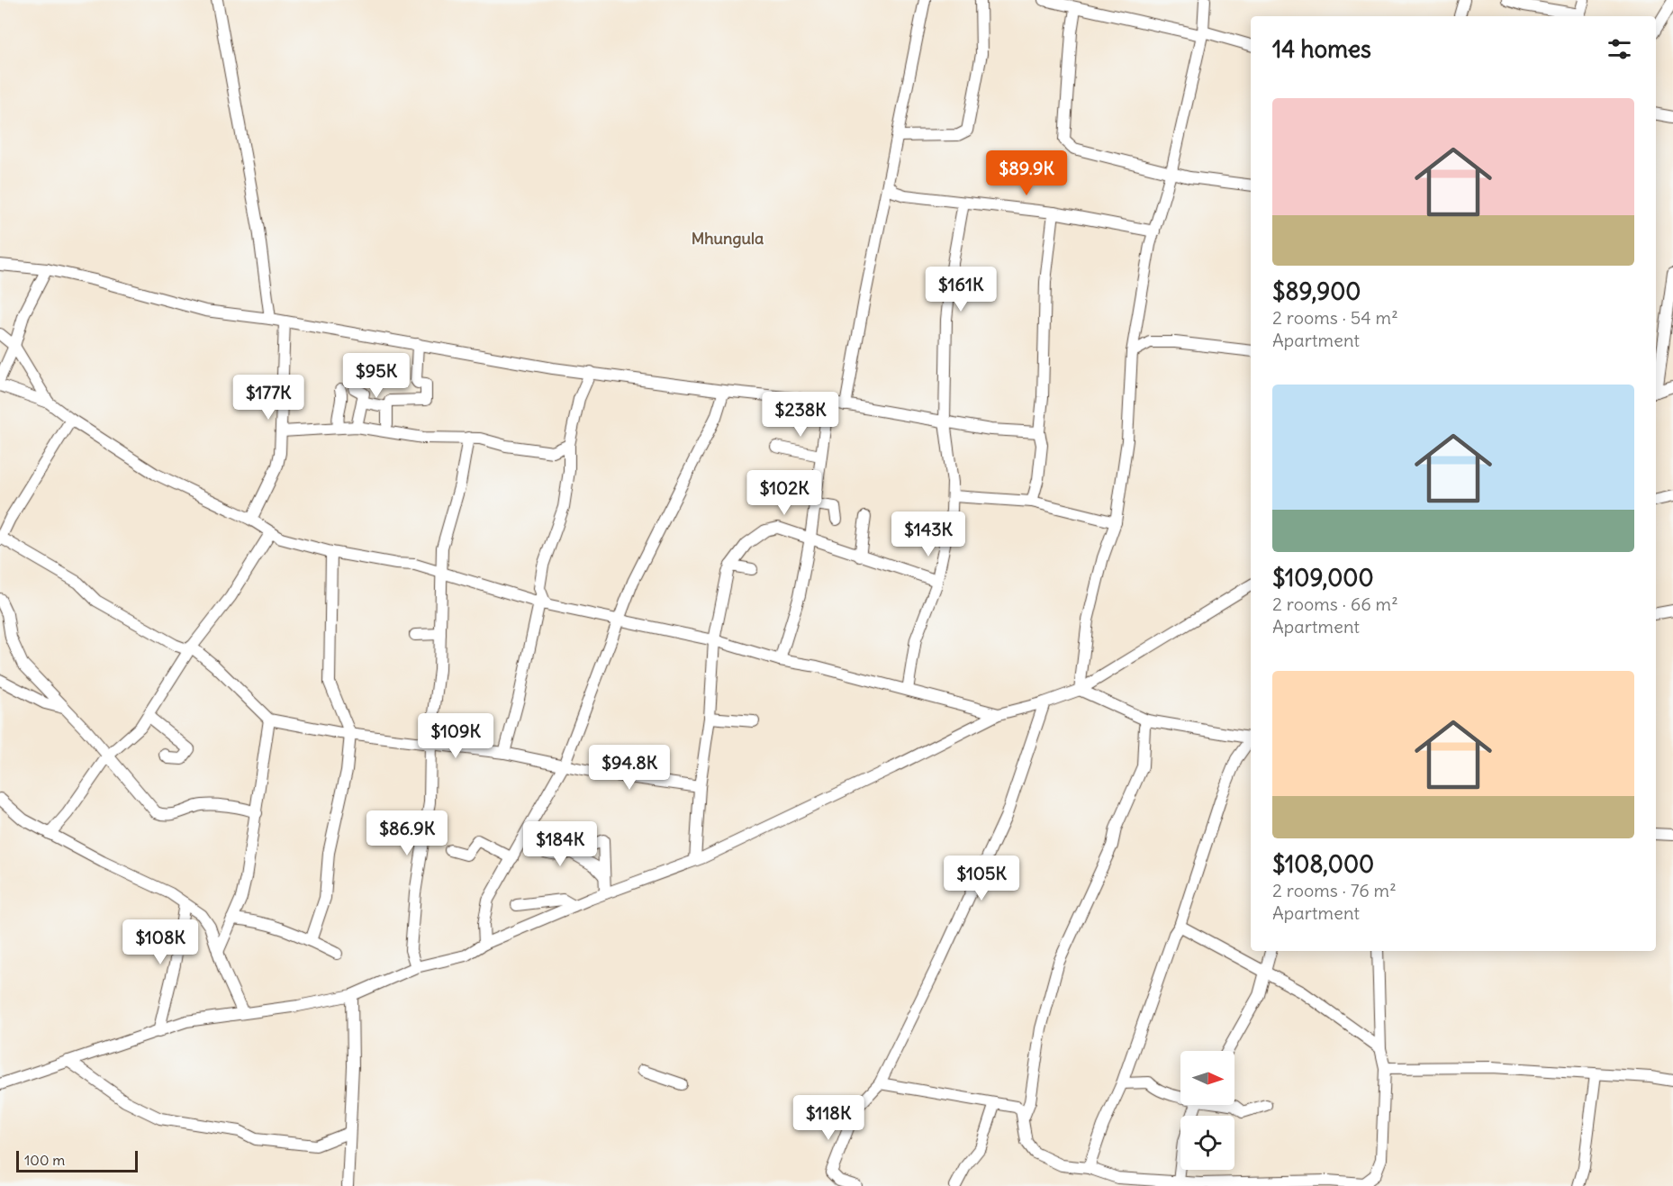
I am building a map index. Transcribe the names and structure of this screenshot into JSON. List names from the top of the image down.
{
  "districts": ["Mhungula"],
  "scale_bar": "100 m",
  "north": "right",
  "page": {
    "heading": "14 homes",
    "list": [
      {
        "name": "$89,900",
        "note": "2 rooms · 54 m² · Apartment"
      },
      {
        "name": "$109,000",
        "note": "2 rooms · 66 m² · Apartment"
      },
      {
        "name": "$108,000",
        "note": "2 rooms · 76 m² · Apartment"
      }
    ],
    "price": [
      "$89.9K",
      "$161K",
      "$95K",
      "$177K",
      "$238K",
      "$102K",
      "$143K",
      "$109K",
      "$94.8K",
      "$86.9K",
      "$184K",
      "$105K",
      "$108K",
      "$118K"
    ],
    "scale": "100 m"
  }
}
